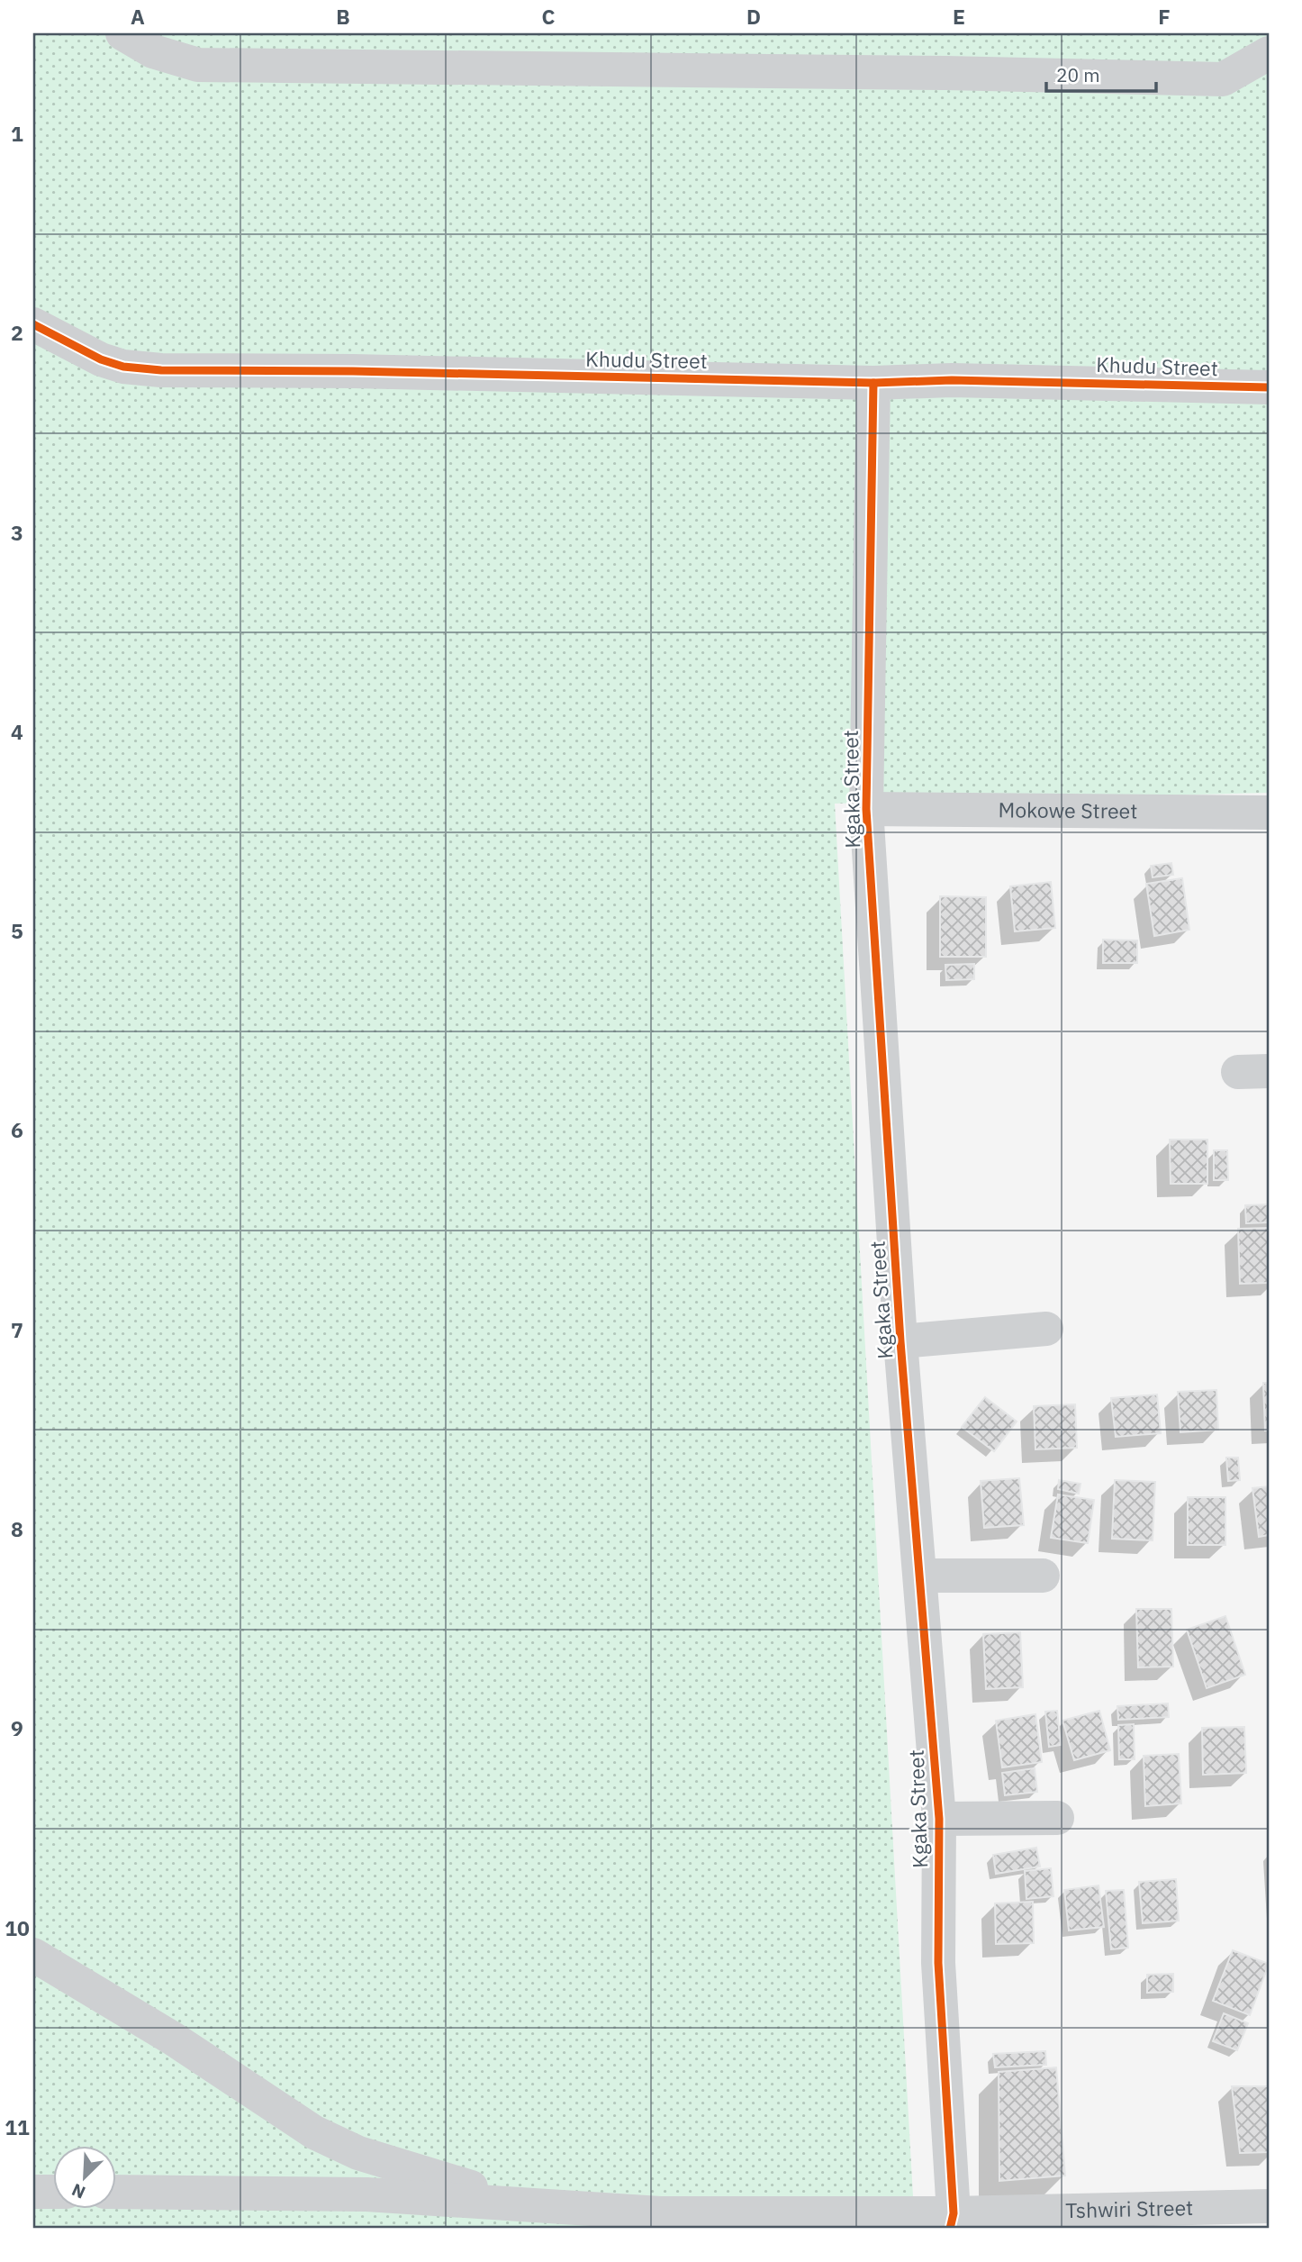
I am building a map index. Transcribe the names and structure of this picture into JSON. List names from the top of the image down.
{
  "streets": {
    "street": [
      "Khudu Street",
      "Kgaka Street",
      "Mokowe Street",
      "Tshwiri Street"
    ]
  },
  "crossings": [
    ["Khudu Street", "Kgaka Street"],
    ["Kgaka Street", "Mokowe Street"],
    ["Kgaka Street", "Tshwiri Street"]
  ],
  "scale_bar": "20 m",
  "north": "bottom left",
  "grid": {
    "columns": [
      "A",
      "B",
      "C",
      "D",
      "E",
      "F"
    ],
    "rows": [
      "1",
      "2",
      "3",
      "4",
      "5",
      "6",
      "7",
      "8",
      "9",
      "10",
      "11"
    ]
  }
}
